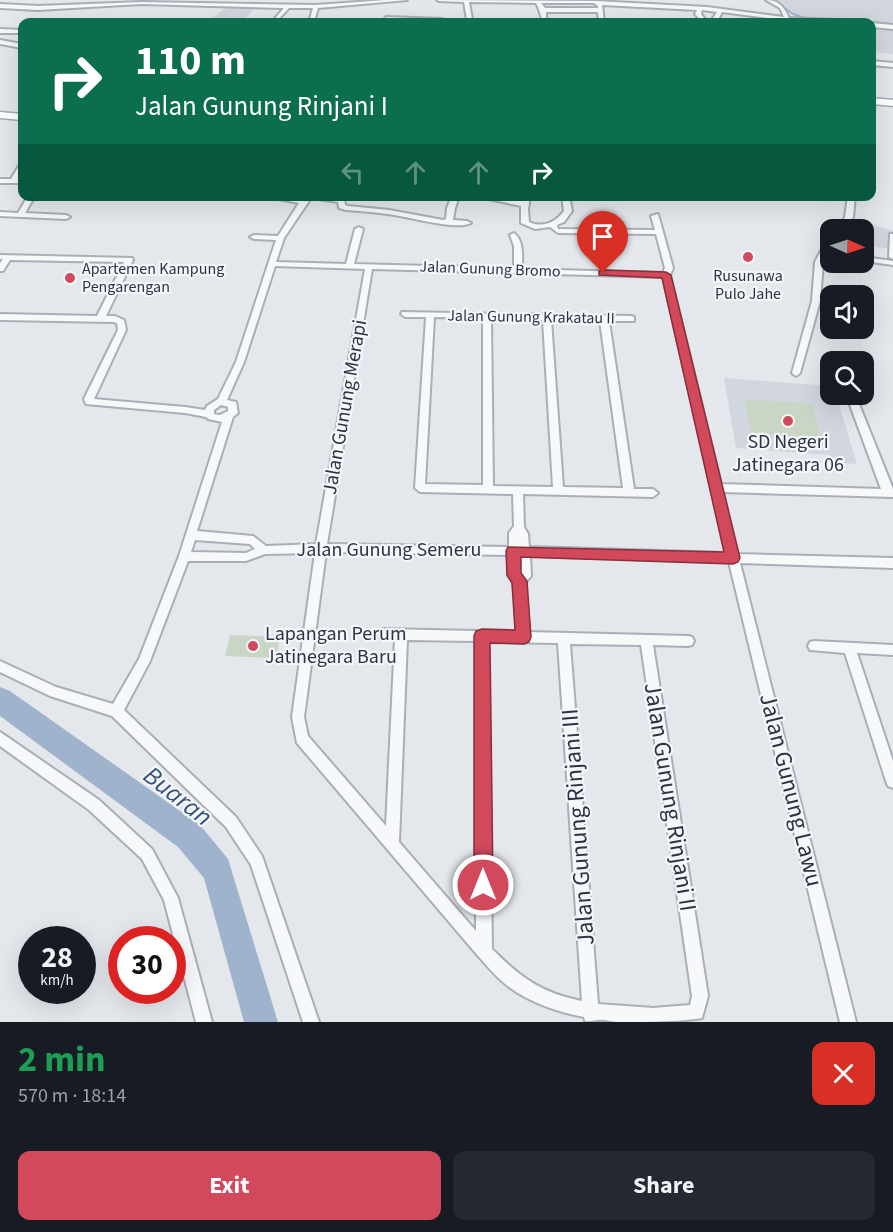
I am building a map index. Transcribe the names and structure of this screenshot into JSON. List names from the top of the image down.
{
  "streets": {
    "street": [
      "Jalan Gunung Bromo",
      "Jalan Gunung Krakatau II",
      "Jalan Gunung Merapi",
      "Jalan Gunung Semeru",
      "Jalan Gunung Lawu",
      "Jalan Gunung Rinjani II",
      "Jalan Gunung Rinjani III"
    ]
  },
  "crossings": [
    ["Jalan Gunung Bromo", "Jalan Gunung Merapi"],
    ["Jalan Gunung Bromo", "Jalan Gunung Lawu"],
    ["Jalan Gunung Merapi", "Jalan Gunung Semeru"],
    ["Jalan Gunung Semeru", "Jalan Gunung Lawu"],
    ["Jalan Gunung Rinjani II", "Jalan Gunung Rinjani III"]
  ],
  "water": ["Buaran"],
  "places": [
    "Rusunawa Pulo Jahe",
    "Apartemen Kampung Pengarengan",
    "SD Negeri Jatinegara 06",
    "Lapangan Perum Jatinegara Baru"
  ],
  "north": "right",
  "page": {
    "turn": ["110 m", "Jalan Gunung Rinjani I"],
    "speed": "28 km/h",
    "limit": "30",
    "heading": ["2 min", "570 m · 18:14"],
    "buttons": ["Exit", "Share"]
  }
}
